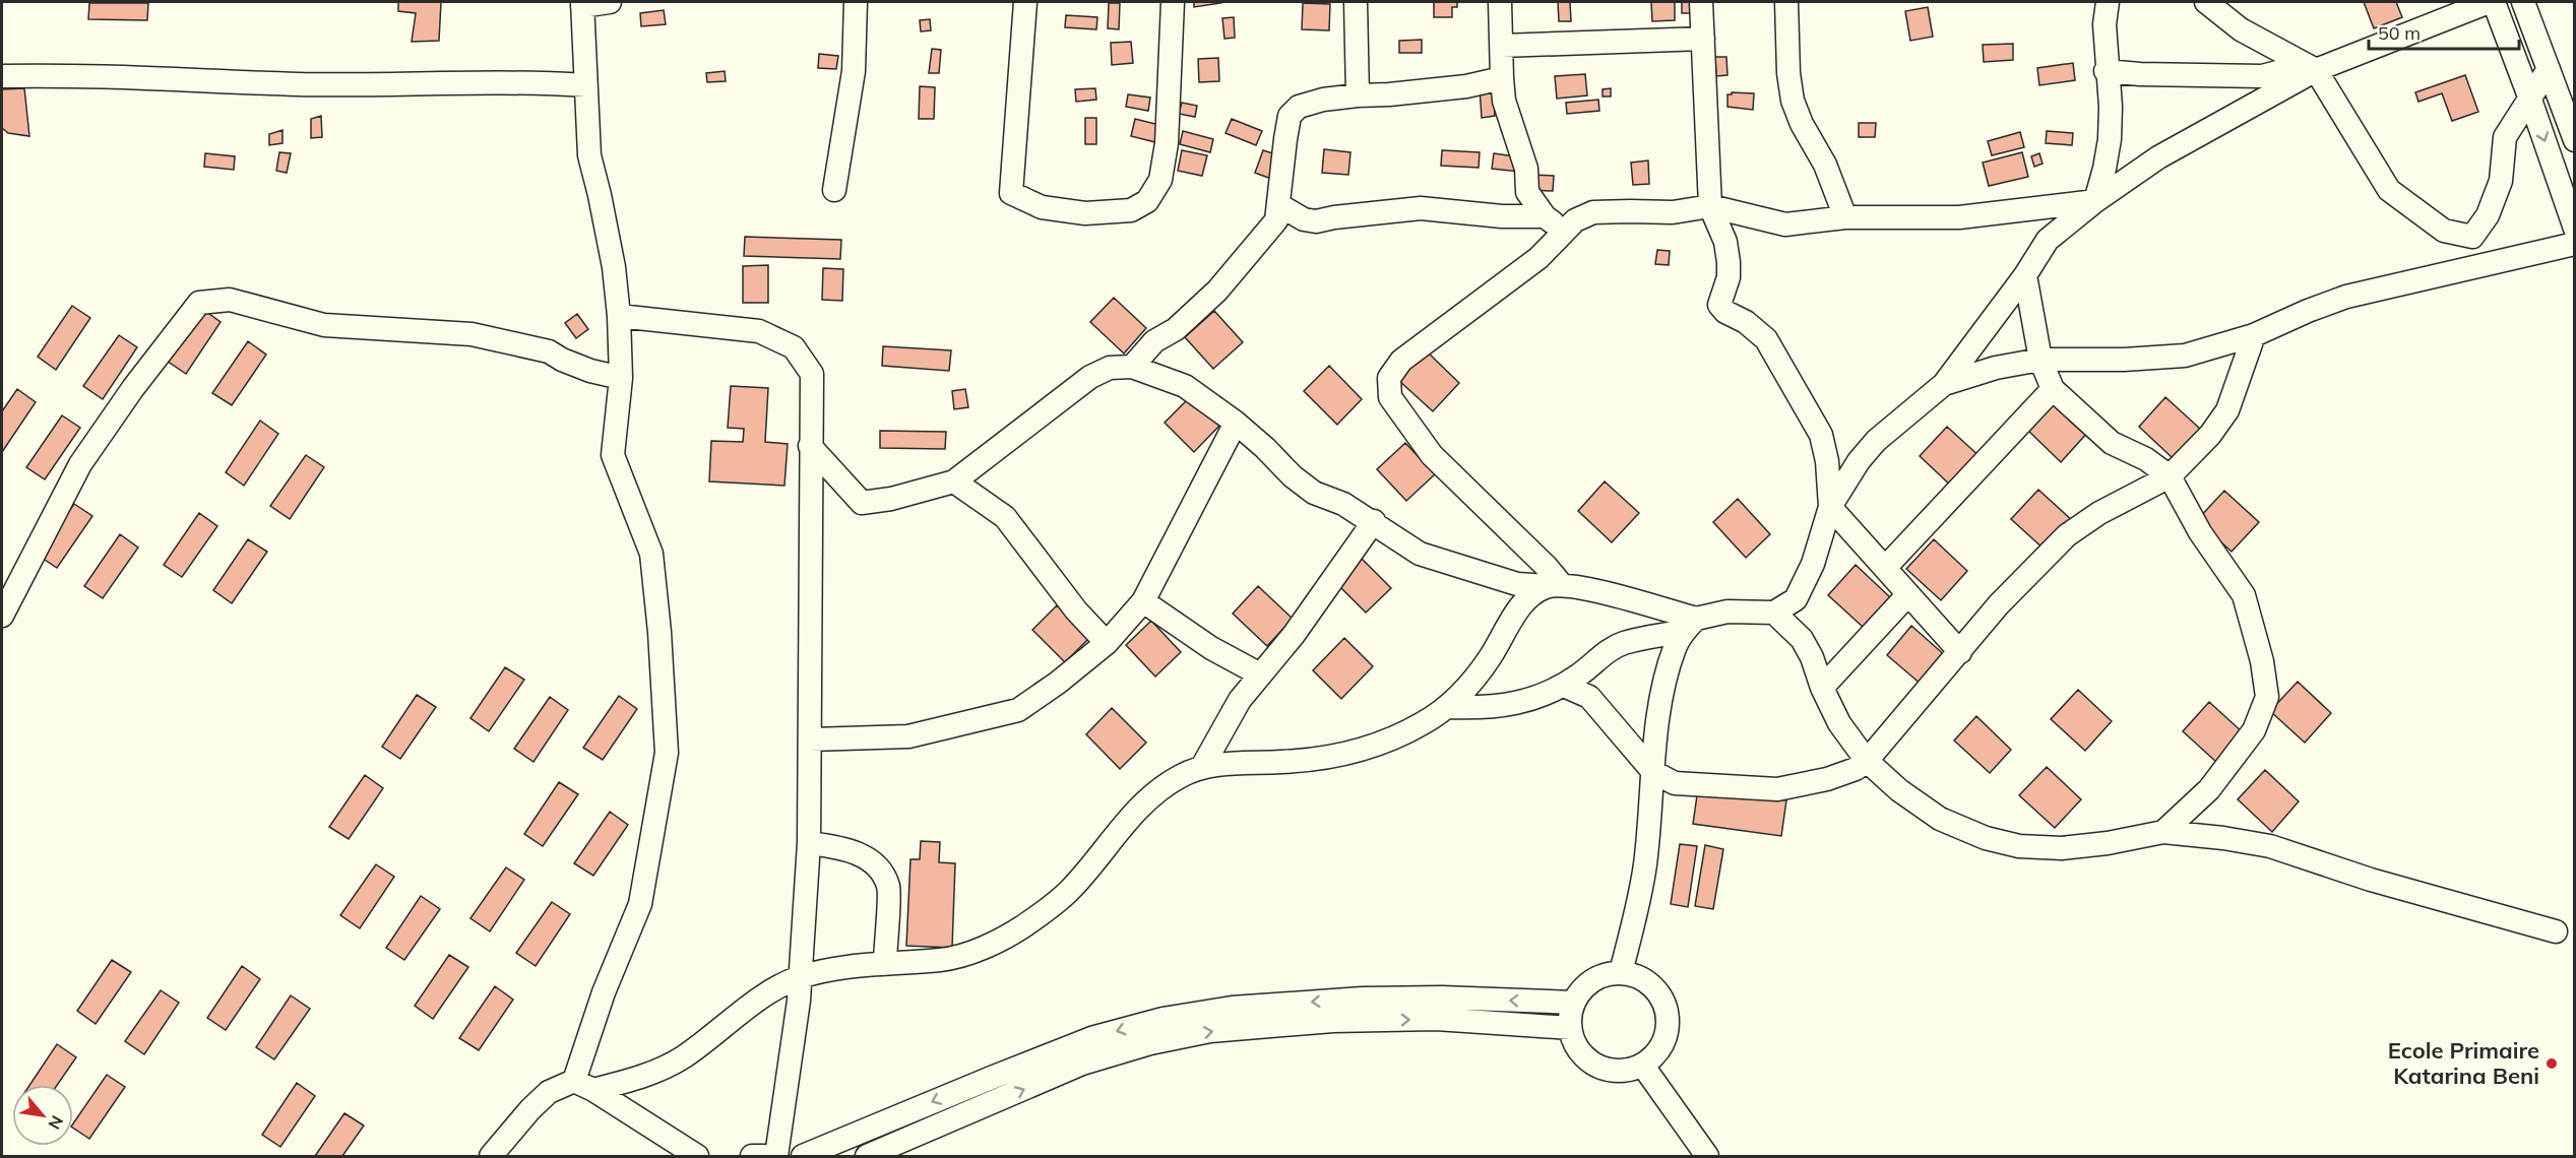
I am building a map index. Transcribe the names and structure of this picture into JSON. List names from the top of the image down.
{
  "places": ["Ecole Primaire Katarina Beni"],
  "scale_bar": "50 m",
  "north": "bottom right"
}
